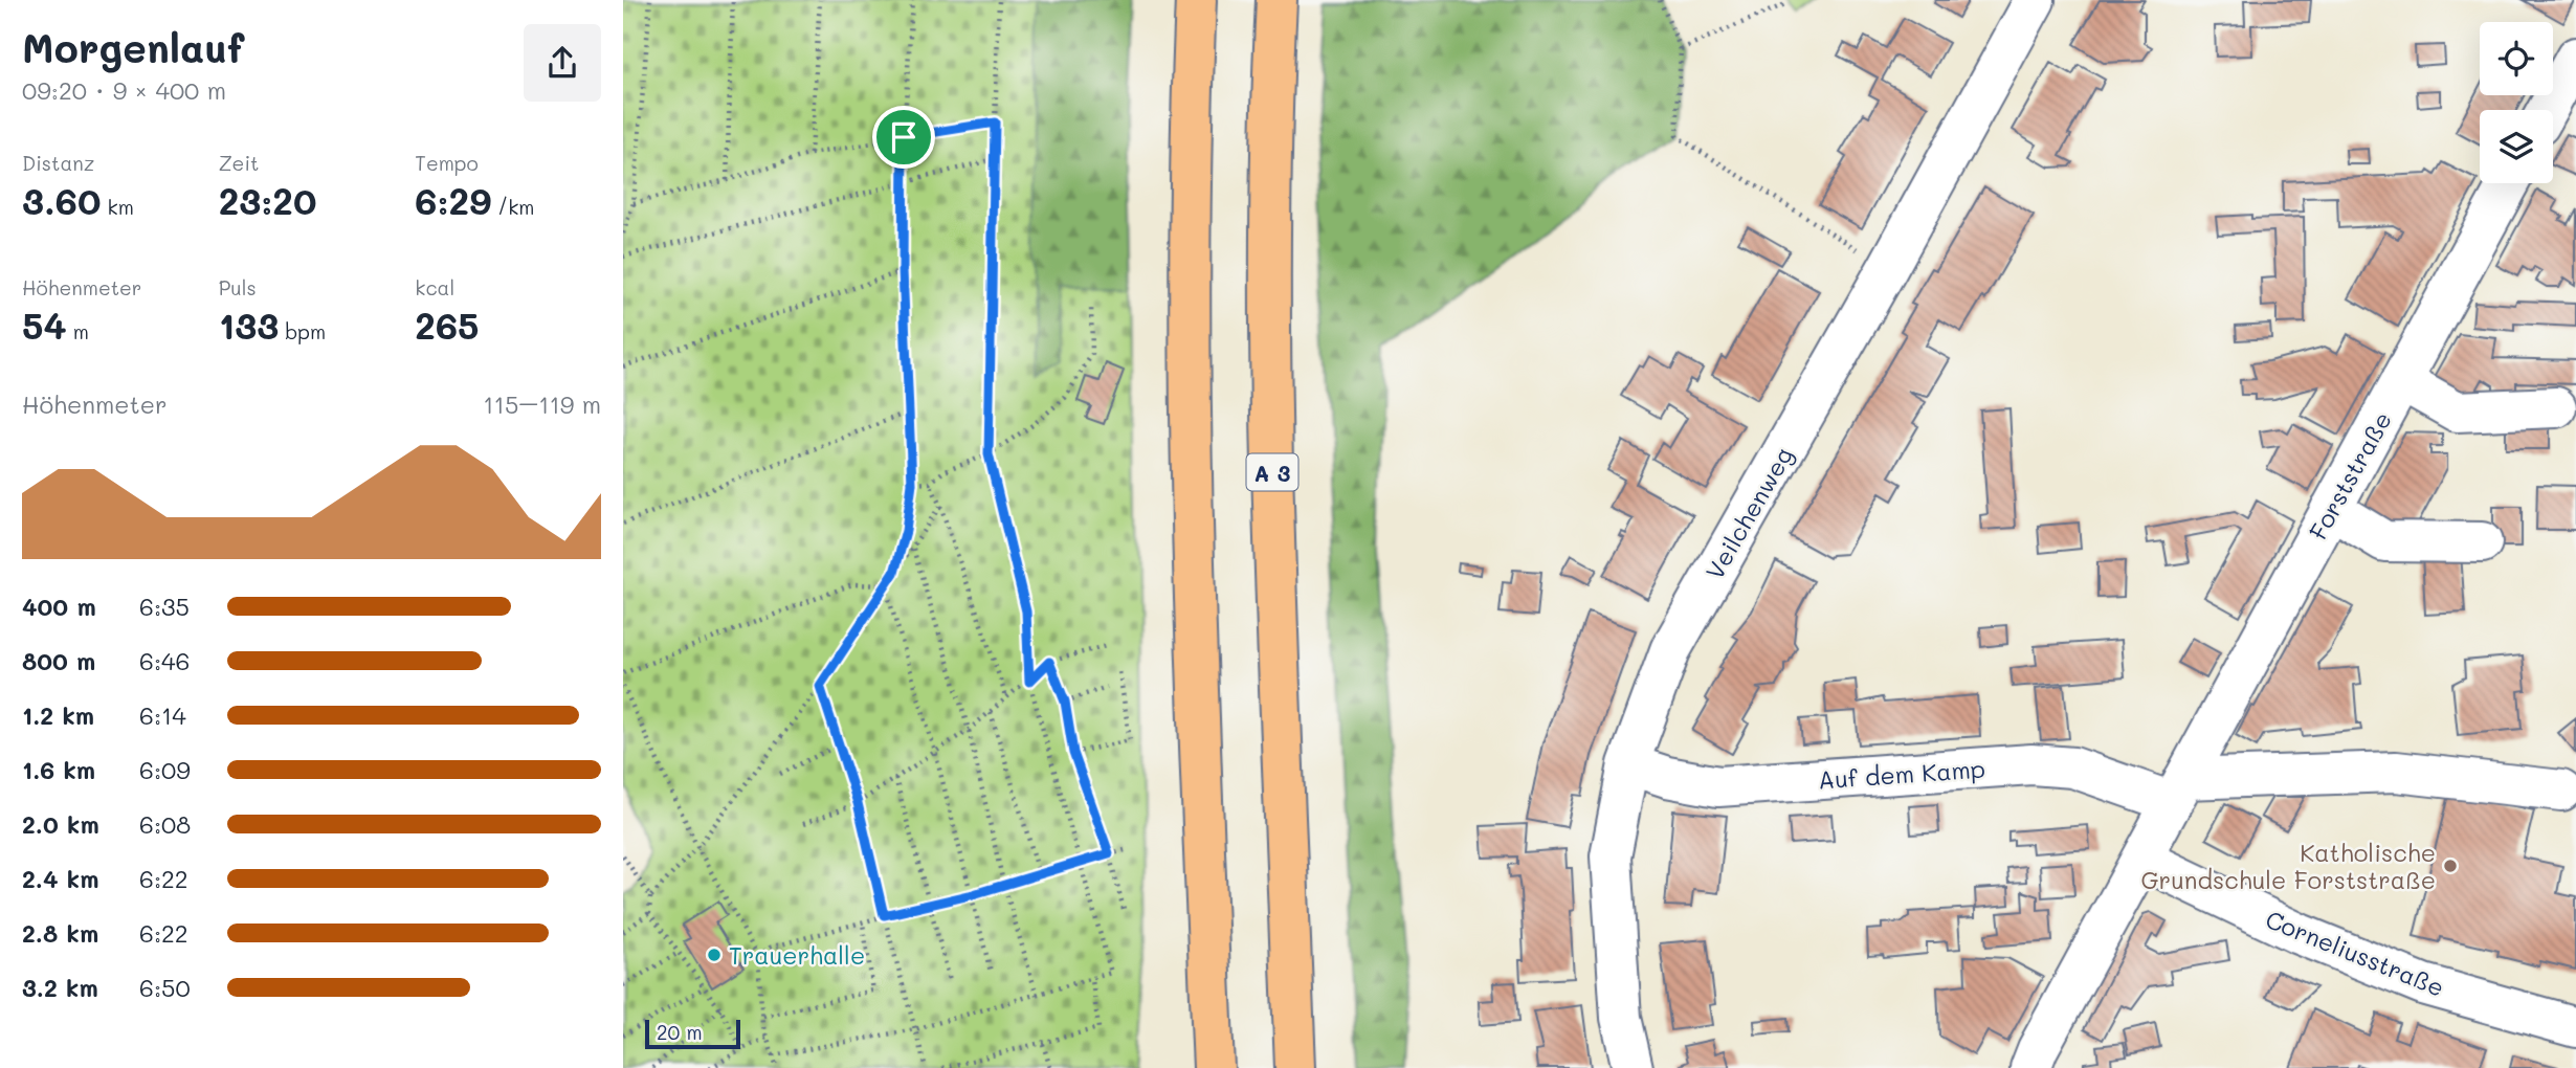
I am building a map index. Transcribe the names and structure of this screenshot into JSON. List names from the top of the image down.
{
  "streets": {
    "highway": ["A 3"],
    "street": [
      "Forststraße",
      "Veilchenweg",
      "Auf dem Kamp",
      "Corneliusstraße"
    ]
  },
  "crossings": [
    ["Forststraße", "Auf dem Kamp"],
    ["Forststraße", "Corneliusstraße"],
    ["Veilchenweg", "Auf dem Kamp"]
  ],
  "places": ["Katholische Grundschule Forststraße", "Trauerhalle"],
  "scale_bar": "20 m",
  "page": {
    "heading": ["Morgenlauf", "09:20 · 9 × 400 m"],
    "stats": [
      ["Distanz", "3.60 km"],
      ["Zeit", "23:20"],
      ["Tempo", "6:29 /km"],
      ["Höhenmeter", "54 m"],
      ["Puls", "133 bpm"],
      ["kcal", "265"]
    ],
    "chart": ["Höhenmeter", "115–119 m"],
    "list": [
      {
        "name": "400 m",
        "note": "6:35"
      },
      {
        "name": "800 m",
        "note": "6:46"
      },
      {
        "name": "1.2 km",
        "note": "6:14"
      },
      {
        "name": "1.6 km",
        "note": "6:09"
      },
      {
        "name": "2.0 km",
        "note": "6:08"
      },
      {
        "name": "2.4 km",
        "note": "6:22"
      },
      {
        "name": "2.8 km",
        "note": "6:22"
      },
      {
        "name": "3.2 km",
        "note": "6:50"
      }
    ],
    "scale": "20 m"
  }
}
